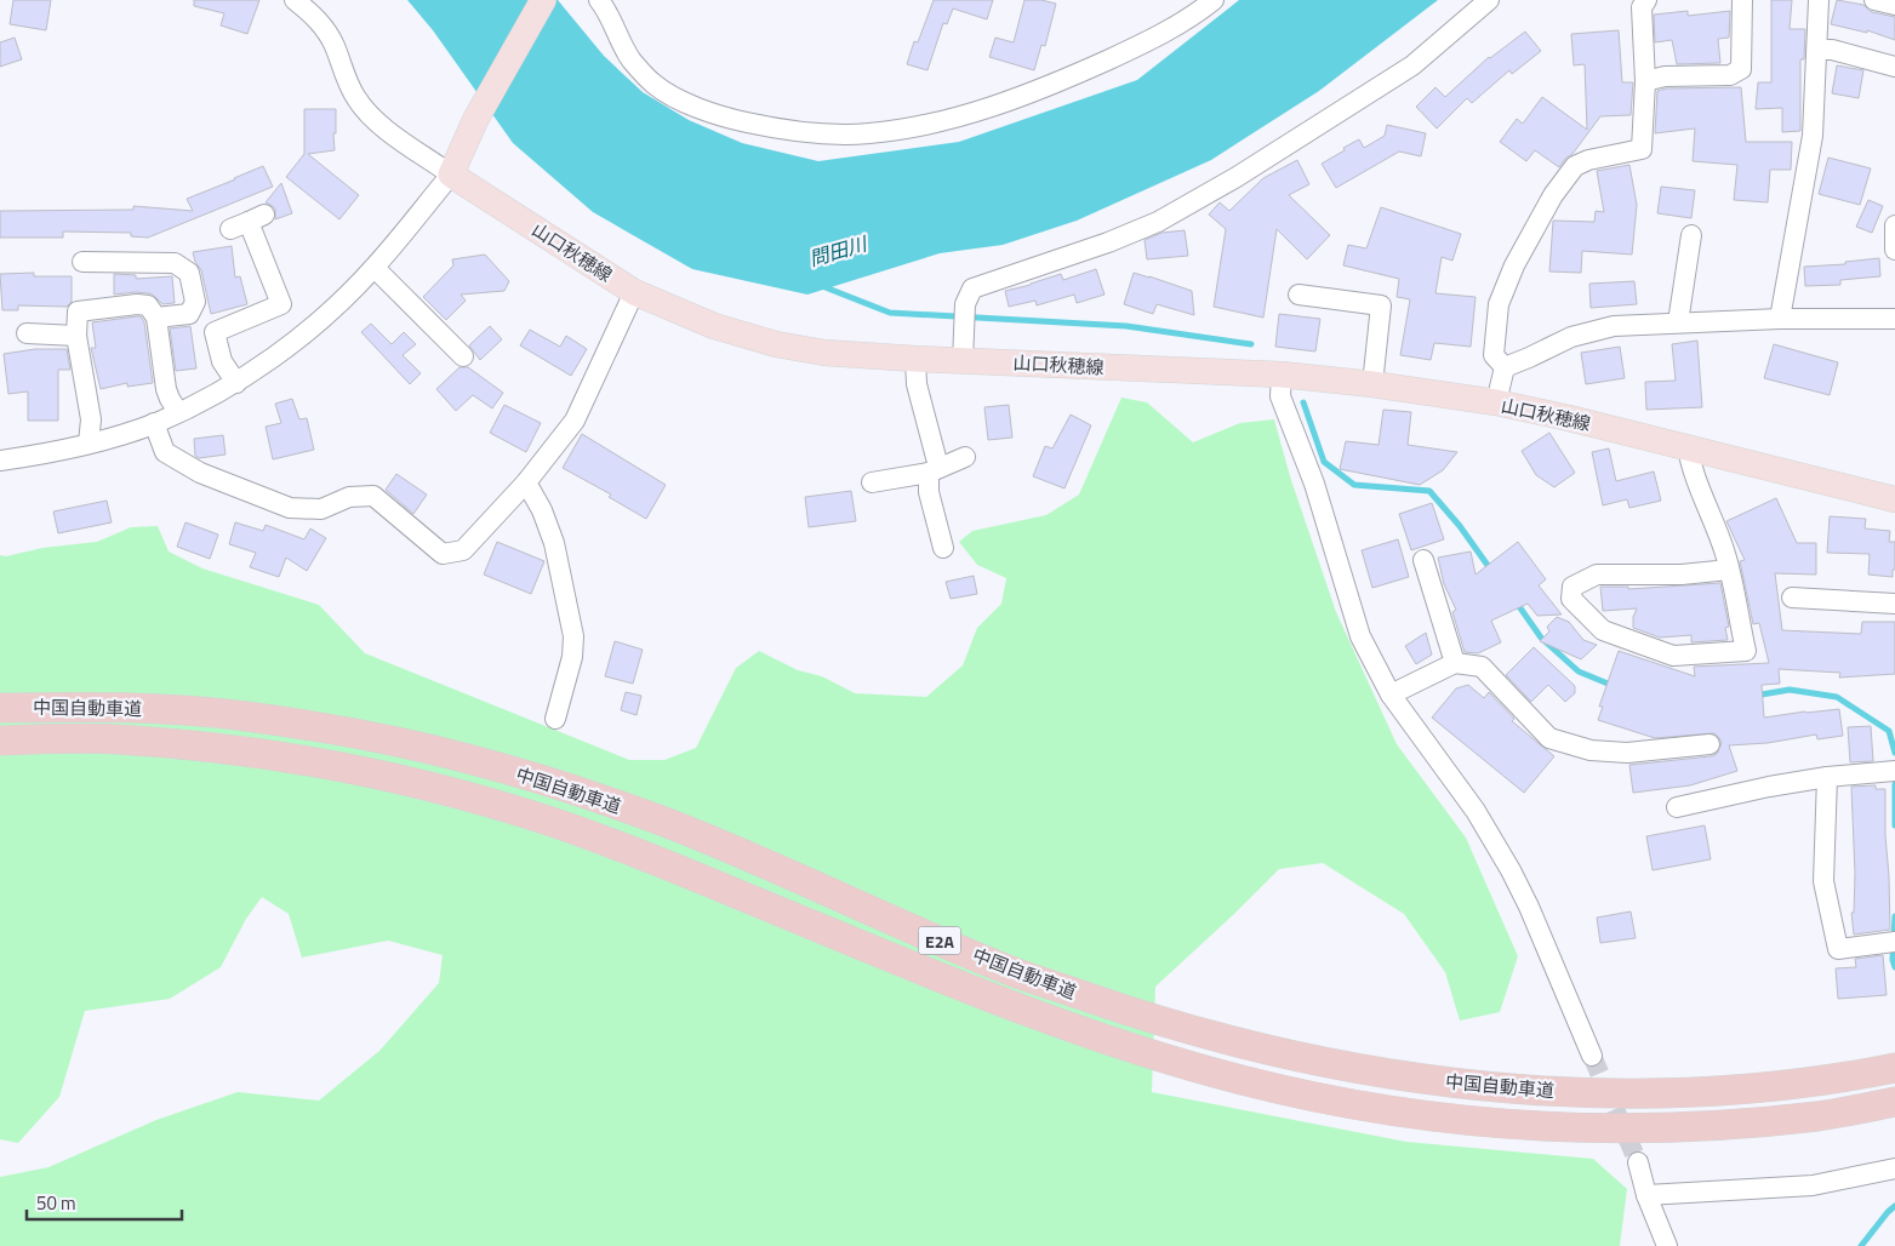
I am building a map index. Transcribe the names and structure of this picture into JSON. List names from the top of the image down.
{
  "streets": {
    "highway": ["中国自動車道", "E2A"],
    "main road": ["山口秋穂線"]
  },
  "water": ["問田川"],
  "scale_bar": "50 m"
}
